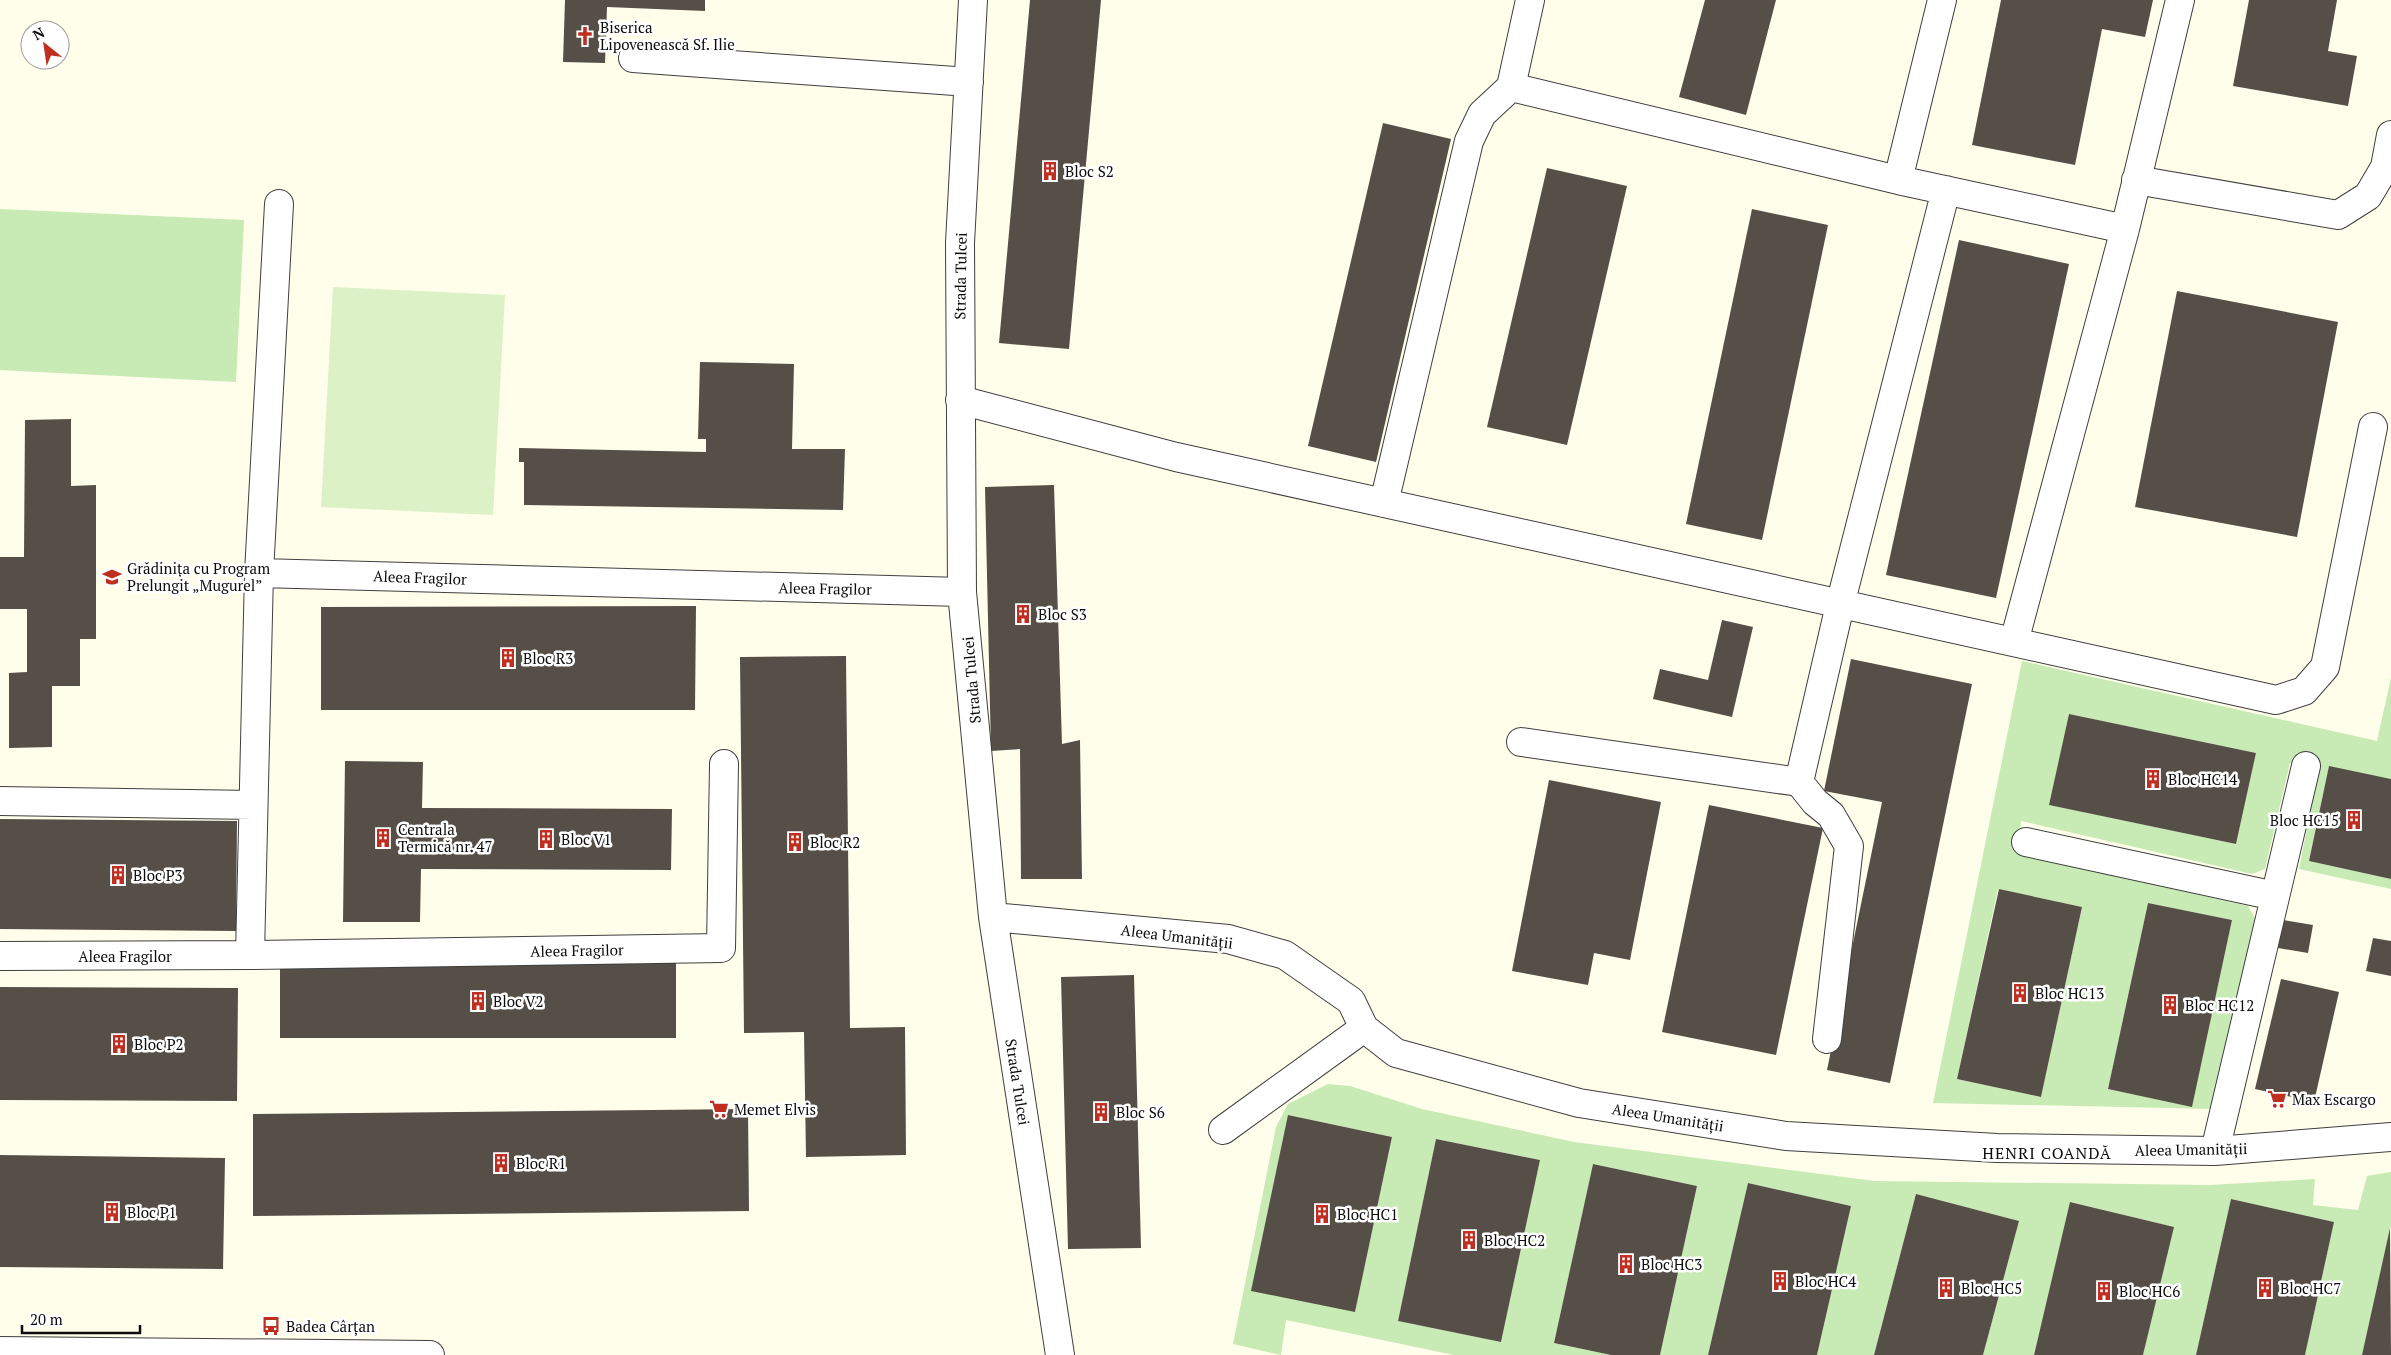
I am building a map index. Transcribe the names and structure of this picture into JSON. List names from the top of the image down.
{
  "streets": {
    "street": ["Strada Tulcei", "Aleea Fragilor", "Aleea Umanității"]
  },
  "crossings": [
    ["Strada Tulcei", "Aleea Fragilor"],
    ["Strada Tulcei", "Aleea Umanității"]
  ],
  "districts": ["HENRI COANDĂ"],
  "places": {
    "church": ["Biserica Lipovenească Sf. Ilie"],
    "building": [
      "Bloc S2",
      "Bloc S3",
      "Bloc R3",
      "Bloc HC14",
      "Bloc HC15",
      "Centrala Termică nr. 47",
      "Bloc V1",
      "Bloc R2",
      "Bloc P3",
      "Bloc HC13",
      "Bloc V2",
      "Bloc HC12",
      "Bloc P2",
      "Bloc S6",
      "Bloc R1",
      "Bloc P1",
      "Bloc HC1",
      "Bloc HC2",
      "Bloc HC3",
      "Bloc HC4",
      "Bloc HC5",
      "Bloc HC7",
      "Bloc HC6"
    ],
    "school or university": ["Grădinița cu Program Prelungit „Mugurel”"],
    "supermarket": ["Max Escargo", "Memet Elvis"],
    "bus stop": ["Badea Cârțan"]
  },
  "scale_bar": "20 m",
  "north": "top left"
}
